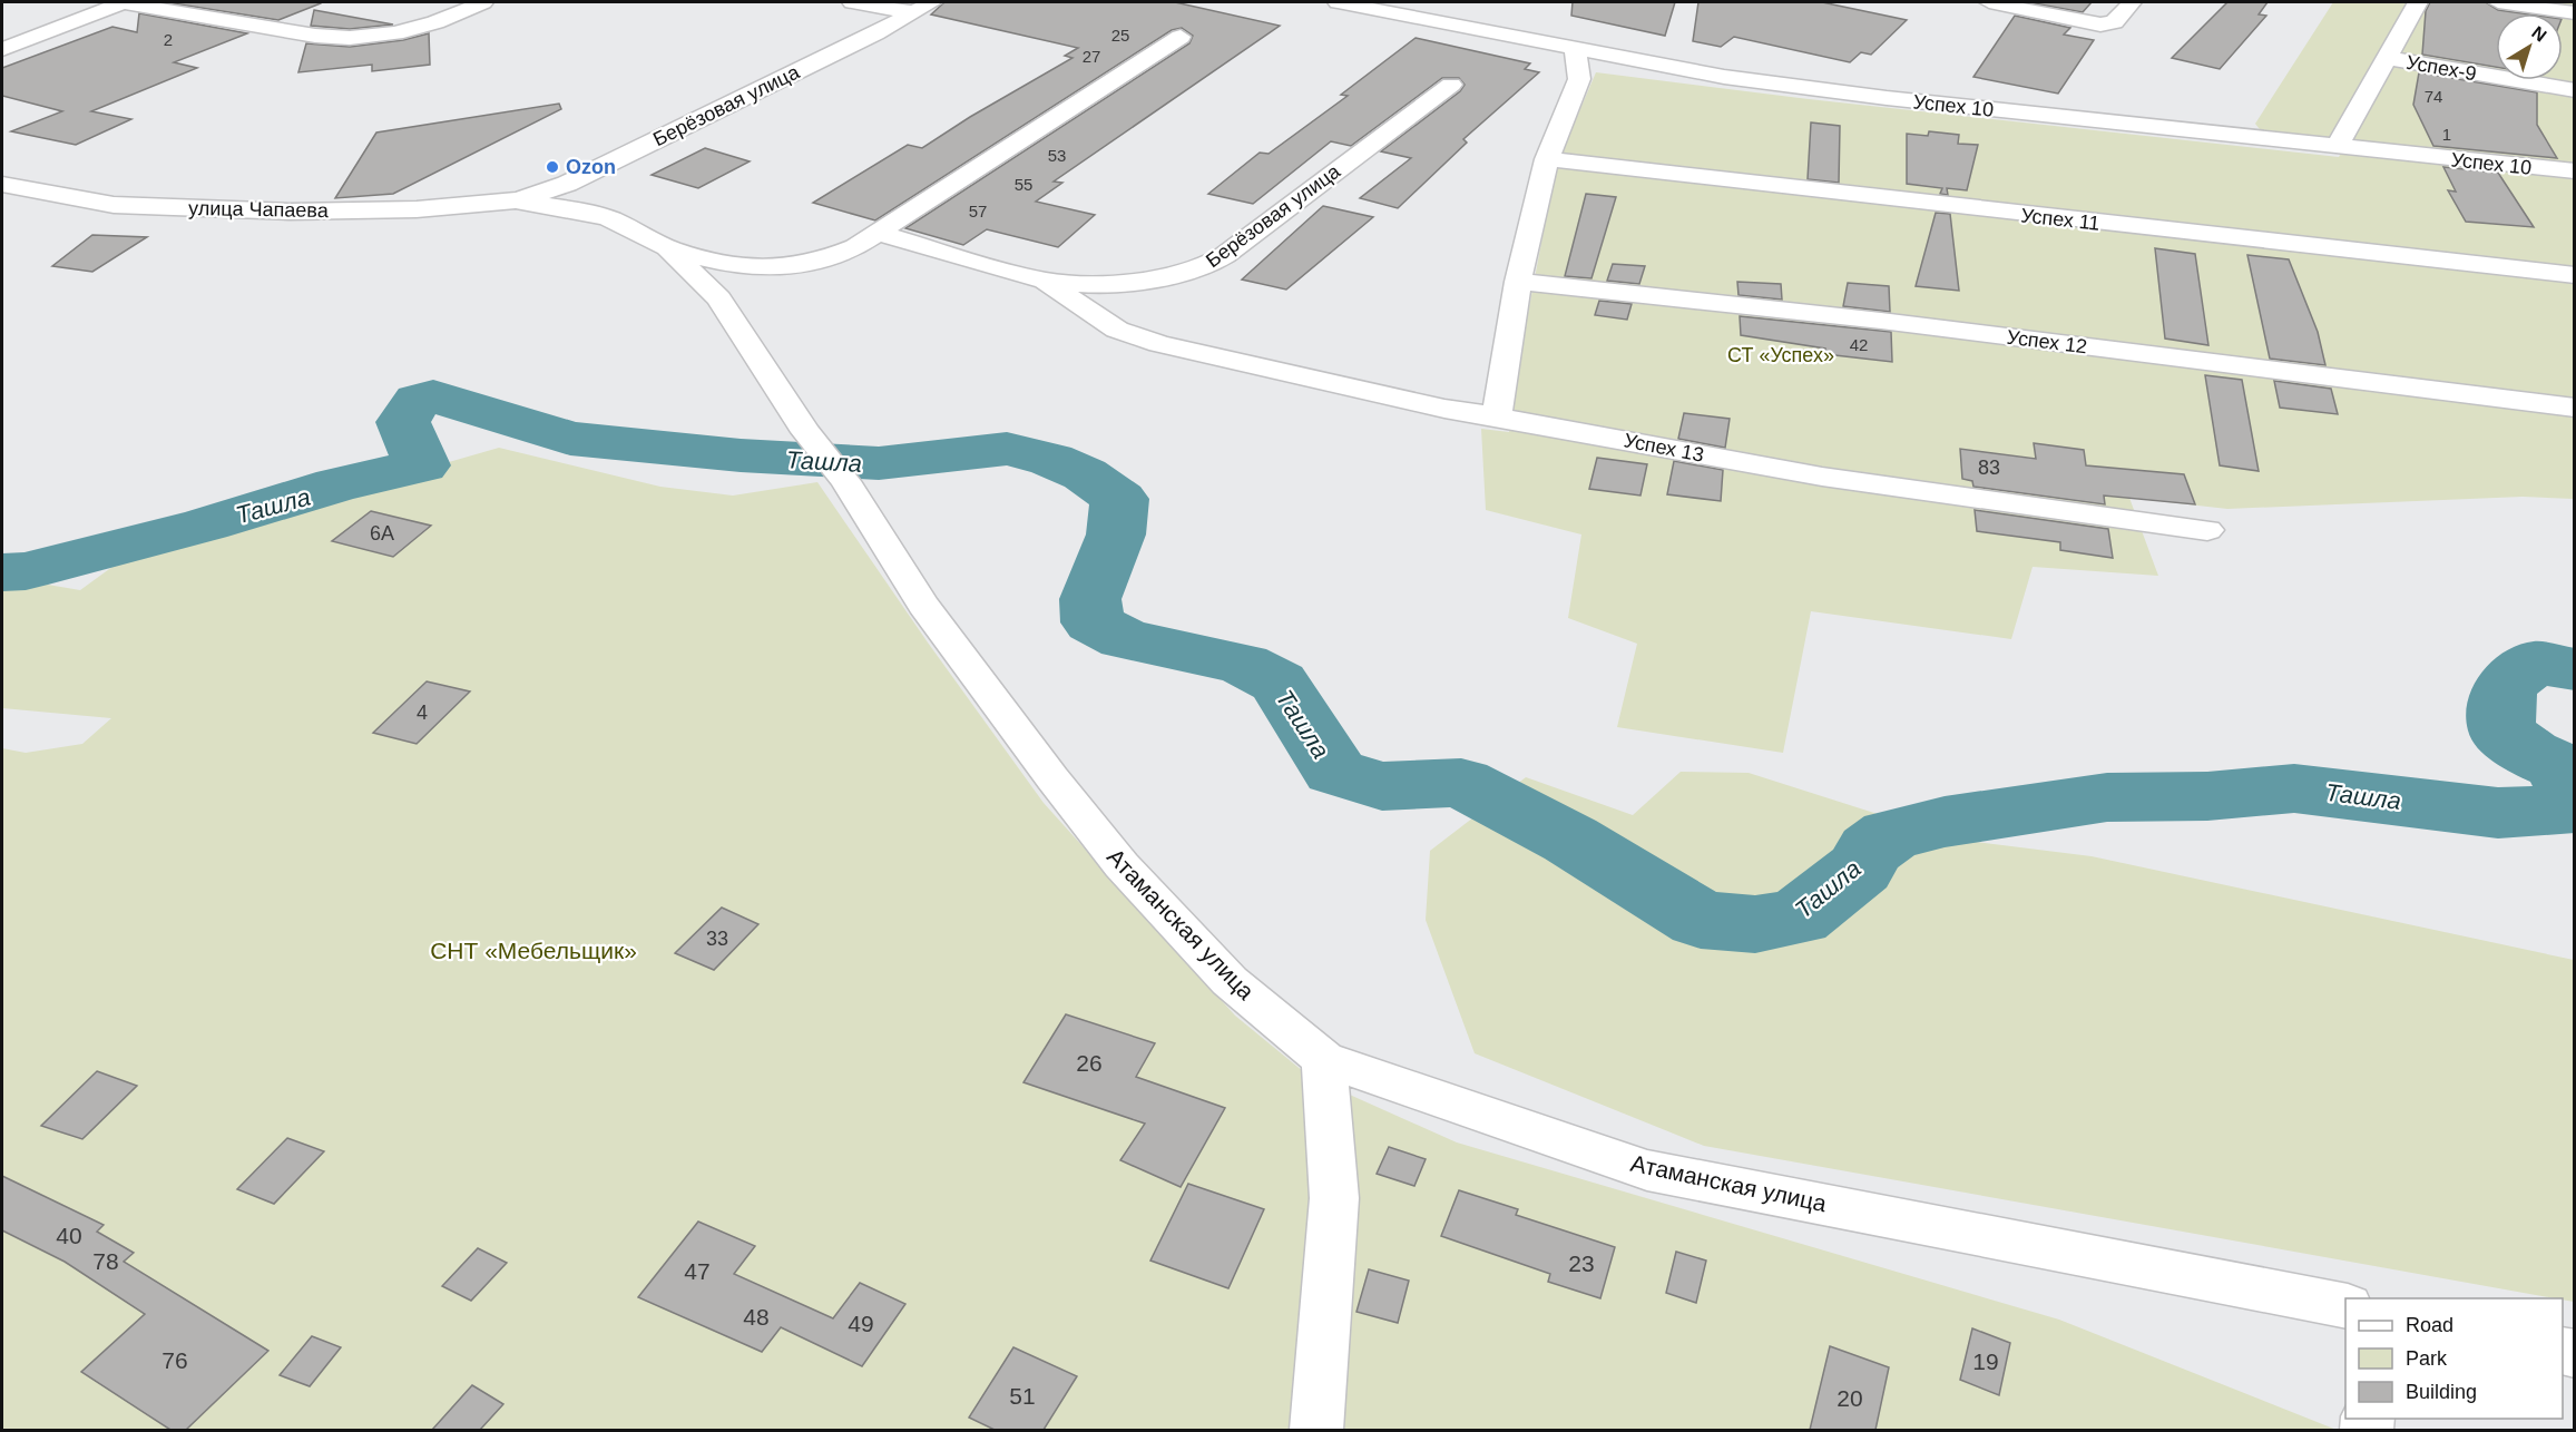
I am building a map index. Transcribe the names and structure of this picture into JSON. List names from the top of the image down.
{
  "streets": {
    "street": [
      "Успех-9",
      "Берёзовая улица",
      "Успех 10",
      "улица Чапаева",
      "Успех 11",
      "Успех 12",
      "Успех 13",
      "Атаманская улица"
    ]
  },
  "crossings": [
    ["Берёзовая улица", "улица Чапаева"],
    ["Берёзовая улица", "Успех 13"],
    ["Берёзовая улица", "Атаманская улица"],
    ["улица Чапаева", "Атаманская улица"]
  ],
  "water": ["Ташла"],
  "parks": ["СТ «Успех»", "СНТ «Мебельщик»"],
  "places": ["Ozon"],
  "house_numbers": [
    "25",
    "2",
    "27",
    "74",
    "1",
    "53",
    "55",
    "57",
    "42",
    "83",
    "6А",
    "4",
    "33",
    "26",
    "40",
    "78",
    "23",
    "47",
    "48",
    "49",
    "76",
    "19",
    "51",
    "20"
  ],
  "legend": ["Road", "Park", "Building"],
  "north": "top right"
}
